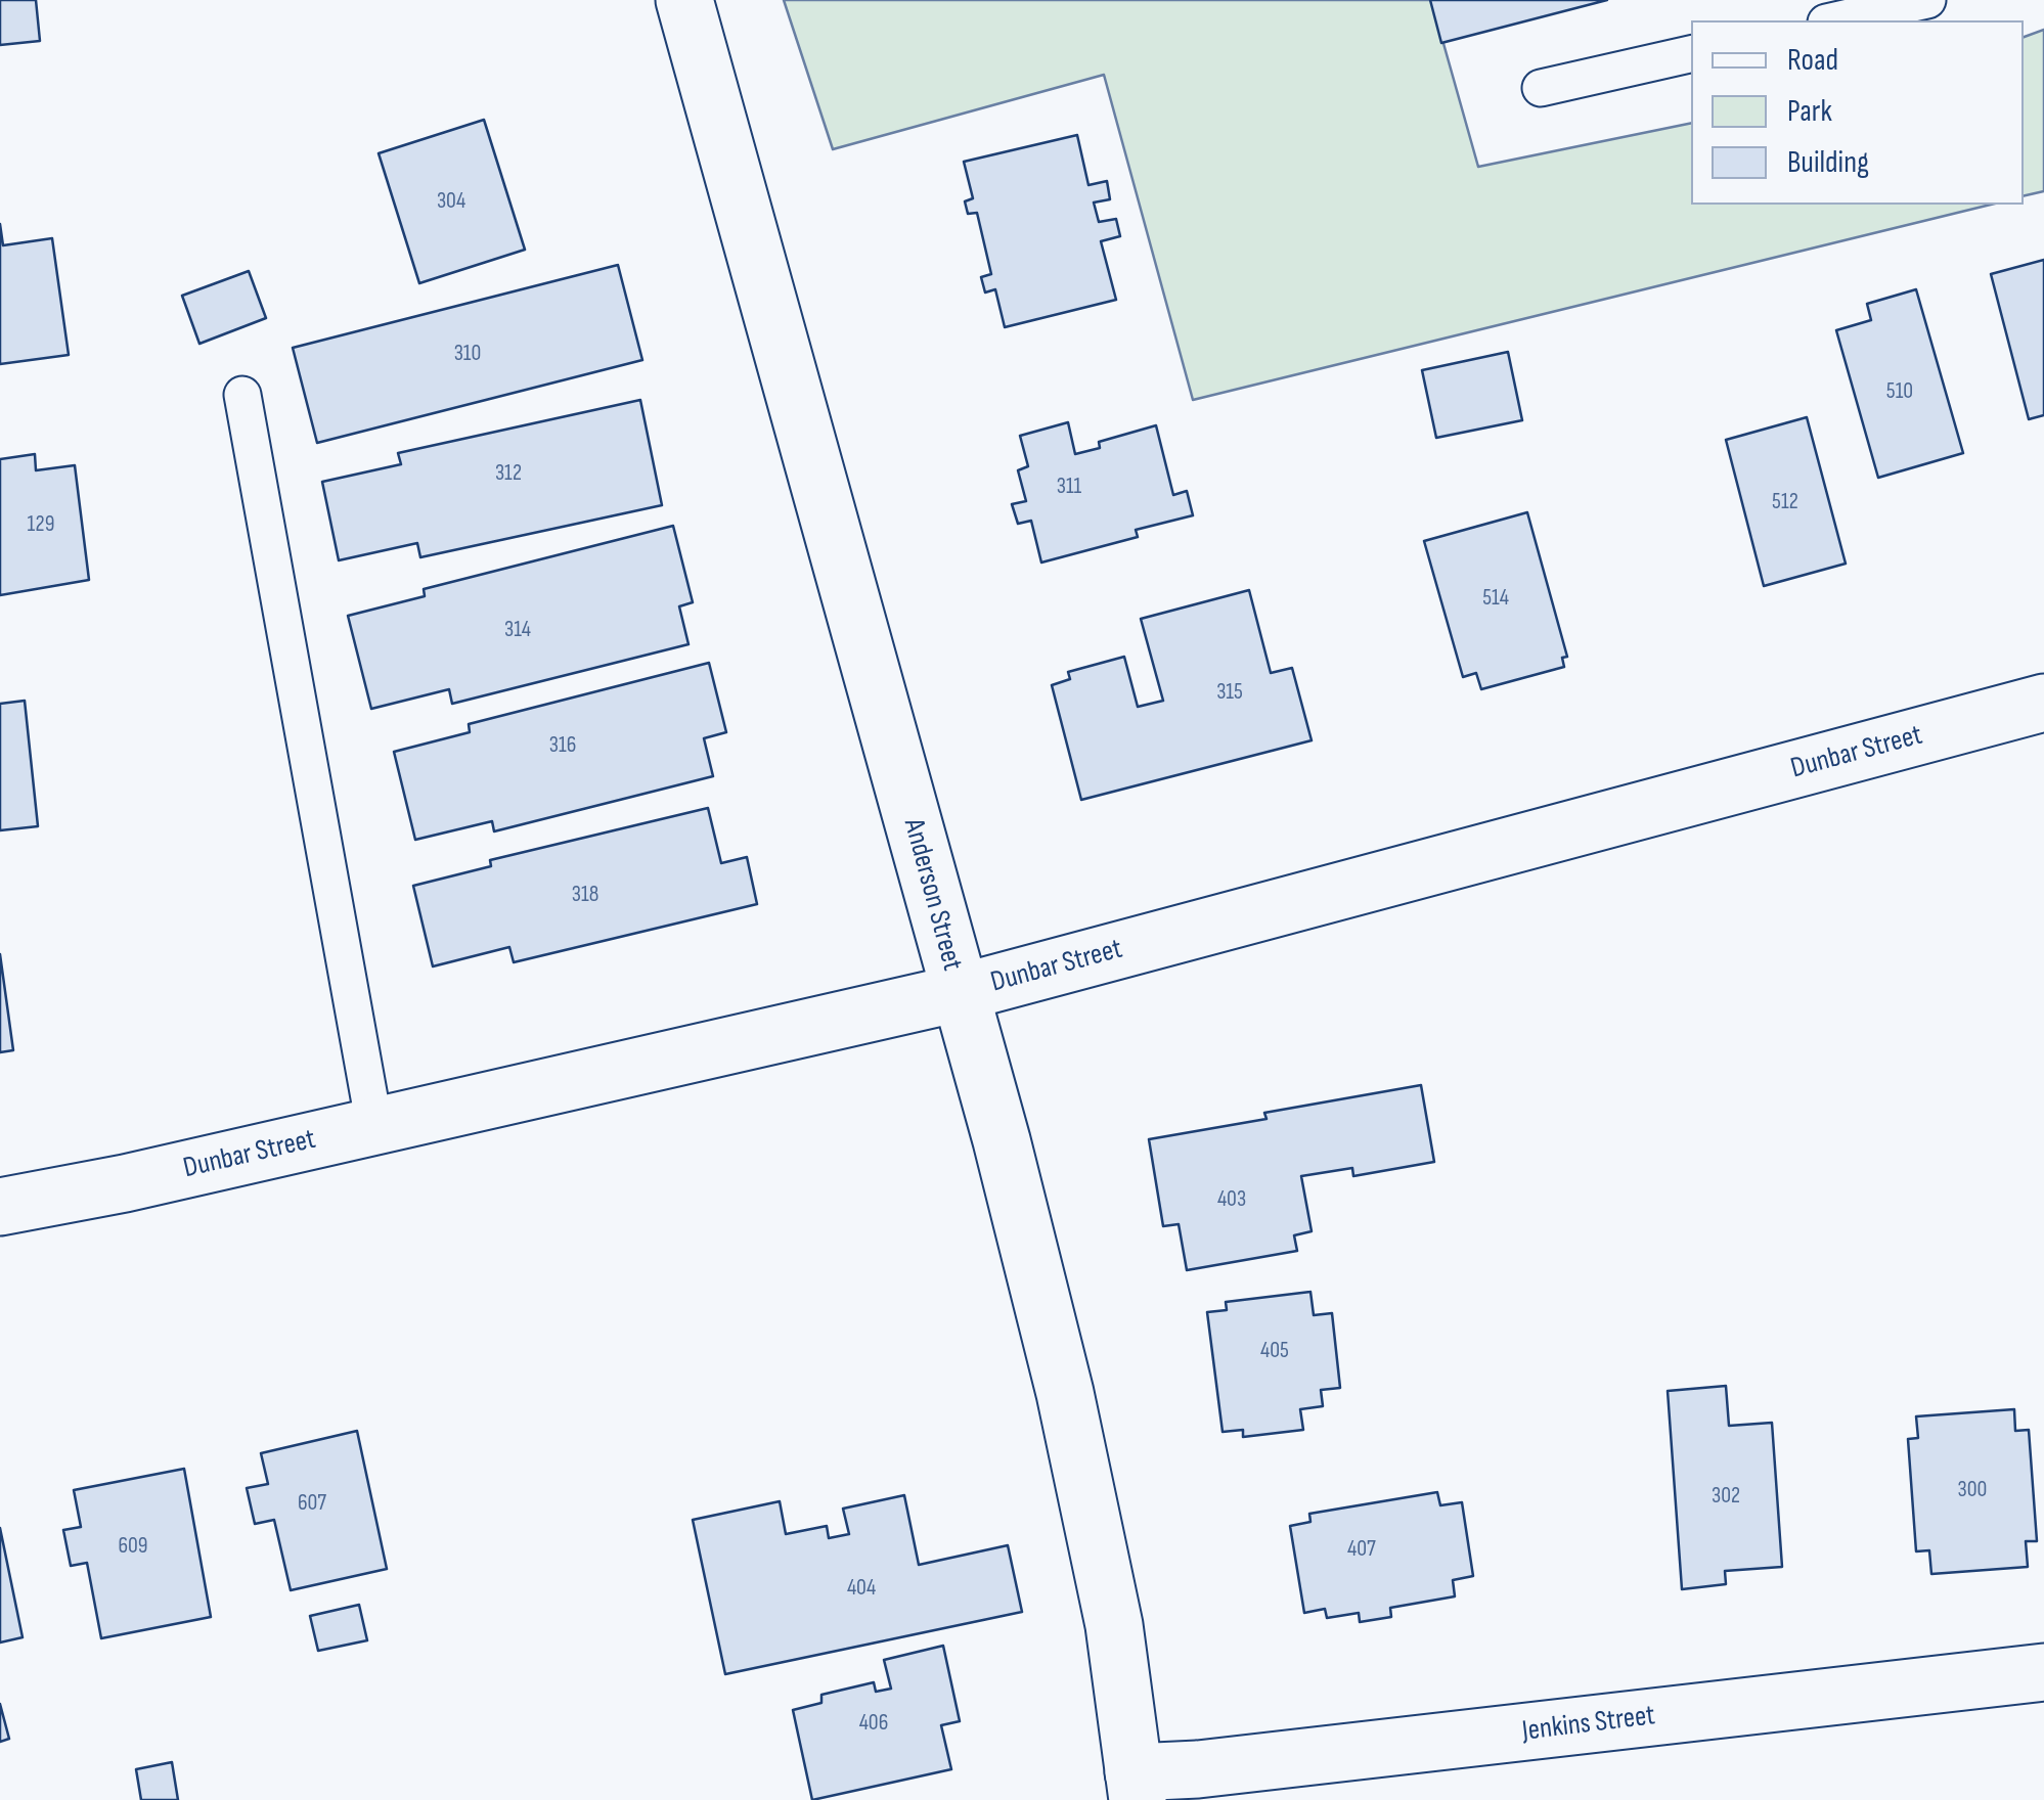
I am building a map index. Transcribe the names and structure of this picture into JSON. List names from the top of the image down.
{
  "streets": {
    "street": ["Dunbar Street", "Anderson Street", "Jenkins Street"]
  },
  "crossings": [
    ["Dunbar Street", "Anderson Street"],
    ["Anderson Street", "Jenkins Street"]
  ],
  "house_numbers": [
    "304",
    "310",
    "510",
    "312",
    "311",
    "512",
    "129",
    "514",
    "314",
    "315",
    "316",
    "318",
    "403",
    "405",
    "300",
    "302",
    "607",
    "609",
    "407",
    "404",
    "406"
  ],
  "legend": ["Road", "Park", "Building"]
}
